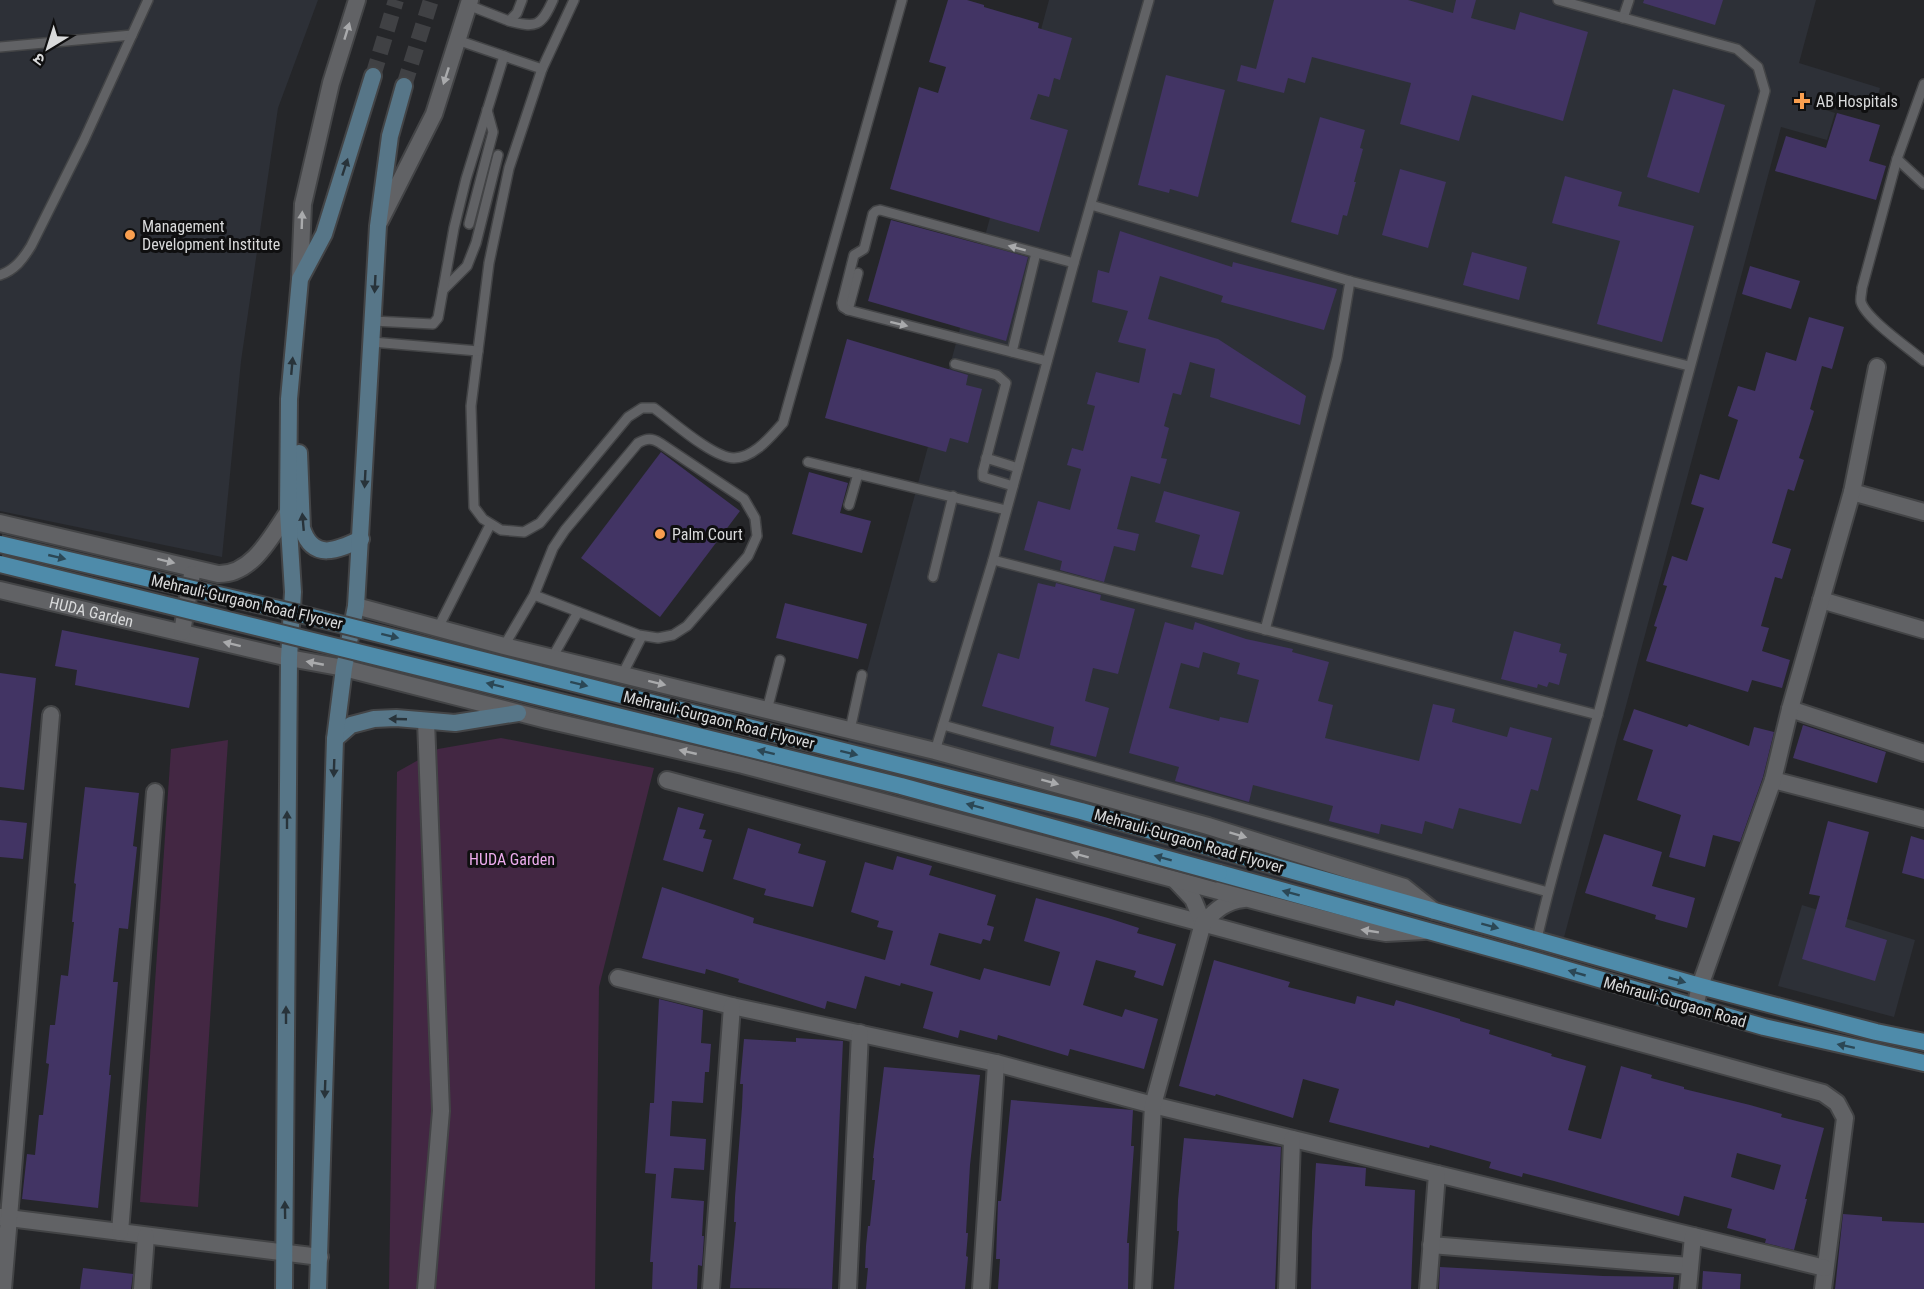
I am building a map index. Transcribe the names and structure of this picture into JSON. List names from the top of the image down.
{
  "streets": {
    "main road": ["Mehrauli-Gurgaon Road Flyover", "Mehrauli-Gurgaon Road"],
    "street": ["HUDA Garden"]
  },
  "crossings": [
    ["Mehrauli-Gurgaon Road Flyover", "HUDA Garden"],
    ["Mehrauli-Gurgaon Road Flyover", "Mehrauli-Gurgaon Road"],
    ["HUDA Garden", "Mehrauli-Gurgaon Road"]
  ],
  "parks": ["HUDA Garden"],
  "places": {
    "health": ["AB Hospitals"],
    "other": ["Management Development Institute", "Palm Court"]
  },
  "north": "bottom left"
}
